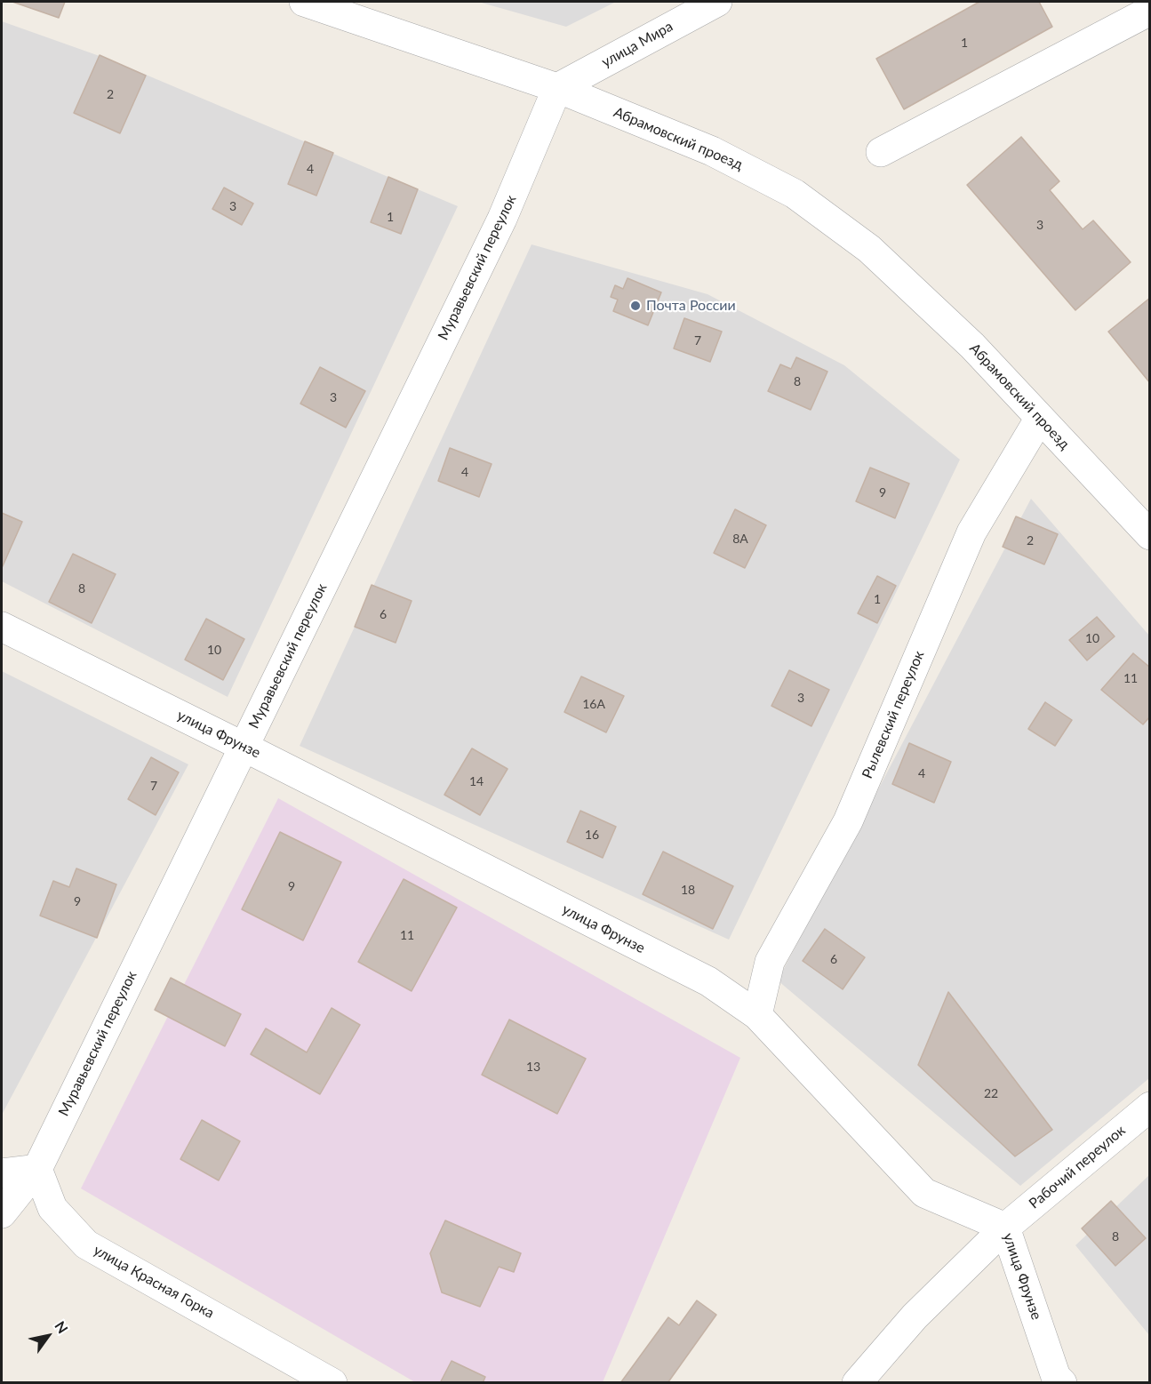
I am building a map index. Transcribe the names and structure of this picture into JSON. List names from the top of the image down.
{
  "streets": {
    "street": [
      "улица Мира",
      "Абрамовский проезд",
      "Муравьевский переулок",
      "Рылевский переулок",
      "улица Фрунзе",
      "Рабочий переулок",
      "улица Красная Горка"
    ]
  },
  "crossings": [
    ["улица Мира", "Абрамовский проезд"],
    ["улица Мира", "Муравьевский переулок"],
    ["Абрамовский проезд", "Муравьевский переулок"],
    ["Абрамовский проезд", "Рылевский переулок"],
    ["Муравьевский переулок", "улица Фрунзе"],
    ["Муравьевский переулок", "улица Красная Горка"],
    ["Рылевский переулок", "улица Фрунзе"],
    ["улица Фрунзе", "Рабочий переулок"]
  ],
  "places": ["Почта России"],
  "house_numbers": [
    "1",
    "2",
    "4",
    "3",
    "1",
    "3",
    "7",
    "8",
    "3",
    "4",
    "9",
    "8А",
    "2",
    "8",
    "1",
    "6",
    "10",
    "10",
    "11",
    "3",
    "16А",
    "4",
    "14",
    "7",
    "16",
    "9",
    "18",
    "9",
    "11",
    "6",
    "13",
    "22",
    "8"
  ],
  "north": "top right"
}
